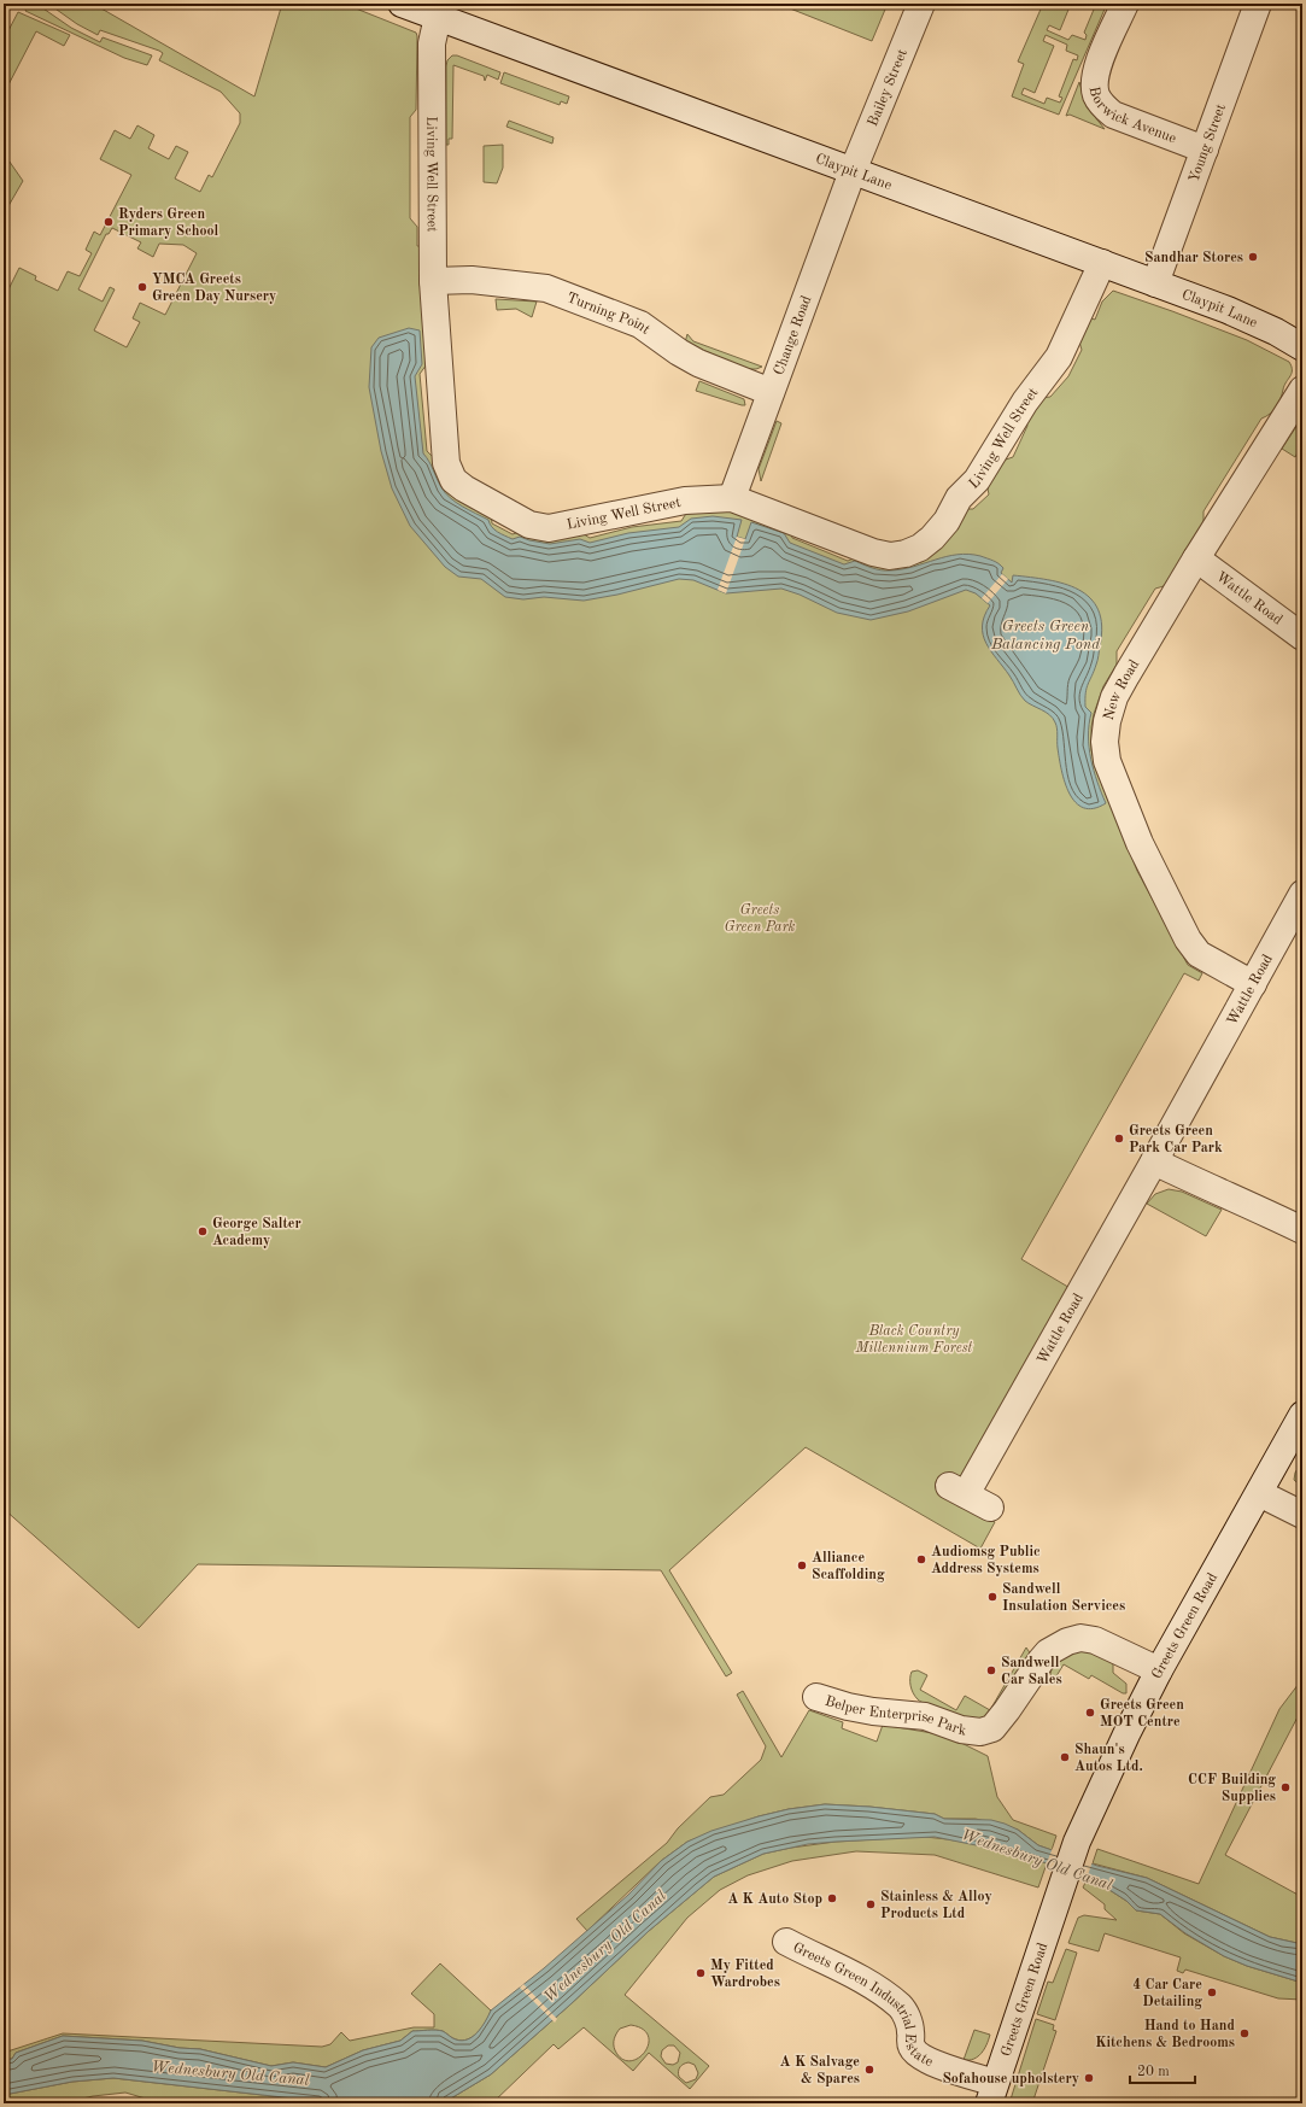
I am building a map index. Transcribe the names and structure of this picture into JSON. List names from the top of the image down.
{
  "streets": {
    "street": [
      "Bailey Street",
      "Borwick Avenue",
      "Young Street",
      "Claypit Lane",
      "Living Well Street",
      "Turning Point",
      "Change Road",
      "Wattle Road",
      "New Road",
      "Greets Green Road",
      "Belper Enterprise Park",
      "Greets Green Industrial Estate"
    ]
  },
  "crossings": [
    ["Bailey Street", "Claypit Lane"],
    ["Bailey Street", "Change Road"],
    ["Borwick Avenue", "Young Street"],
    ["Young Street", "Claypit Lane"],
    ["Claypit Lane", "Living Well Street"],
    ["Claypit Lane", "Change Road"],
    ["Living Well Street", "Turning Point"],
    ["Living Well Street", "Change Road"],
    ["Turning Point", "Change Road"],
    ["Wattle Road", "New Road"],
    ["Greets Green Road", "Belper Enterprise Park"],
    ["Greets Green Road", "Greets Green Industrial Estate"]
  ],
  "water": ["Greets Green Balancing Pond", "Wednesbury Old Canal"],
  "parks": ["Greets Green Park", "Black Country Millennium Forest"],
  "places": [
    "Ryders Green Primary School",
    "Sandhar Stores",
    "YMCA Greets Green Day Nursery",
    "Greets Green Park Car Park",
    "George Salter Academy",
    "Audiomsg Public Address Systems",
    "Alliance Scaffolding",
    "Sandwell Insulation Services",
    "Sandwell Car Sales",
    "Greets Green MOT Centre",
    "Shaun's Autos Ltd.",
    "CCF Building Supplies",
    "A K Auto Stop",
    "Stainless & Alloy Products Ltd",
    "My Fitted Wardrobes",
    "4 Car Care Detailing",
    "Hand to Hand Kitchens & Bedrooms",
    "A K Salvage & Spares",
    "Sofahouse upholstery"
  ],
  "scale_bar": "20 m"
}
